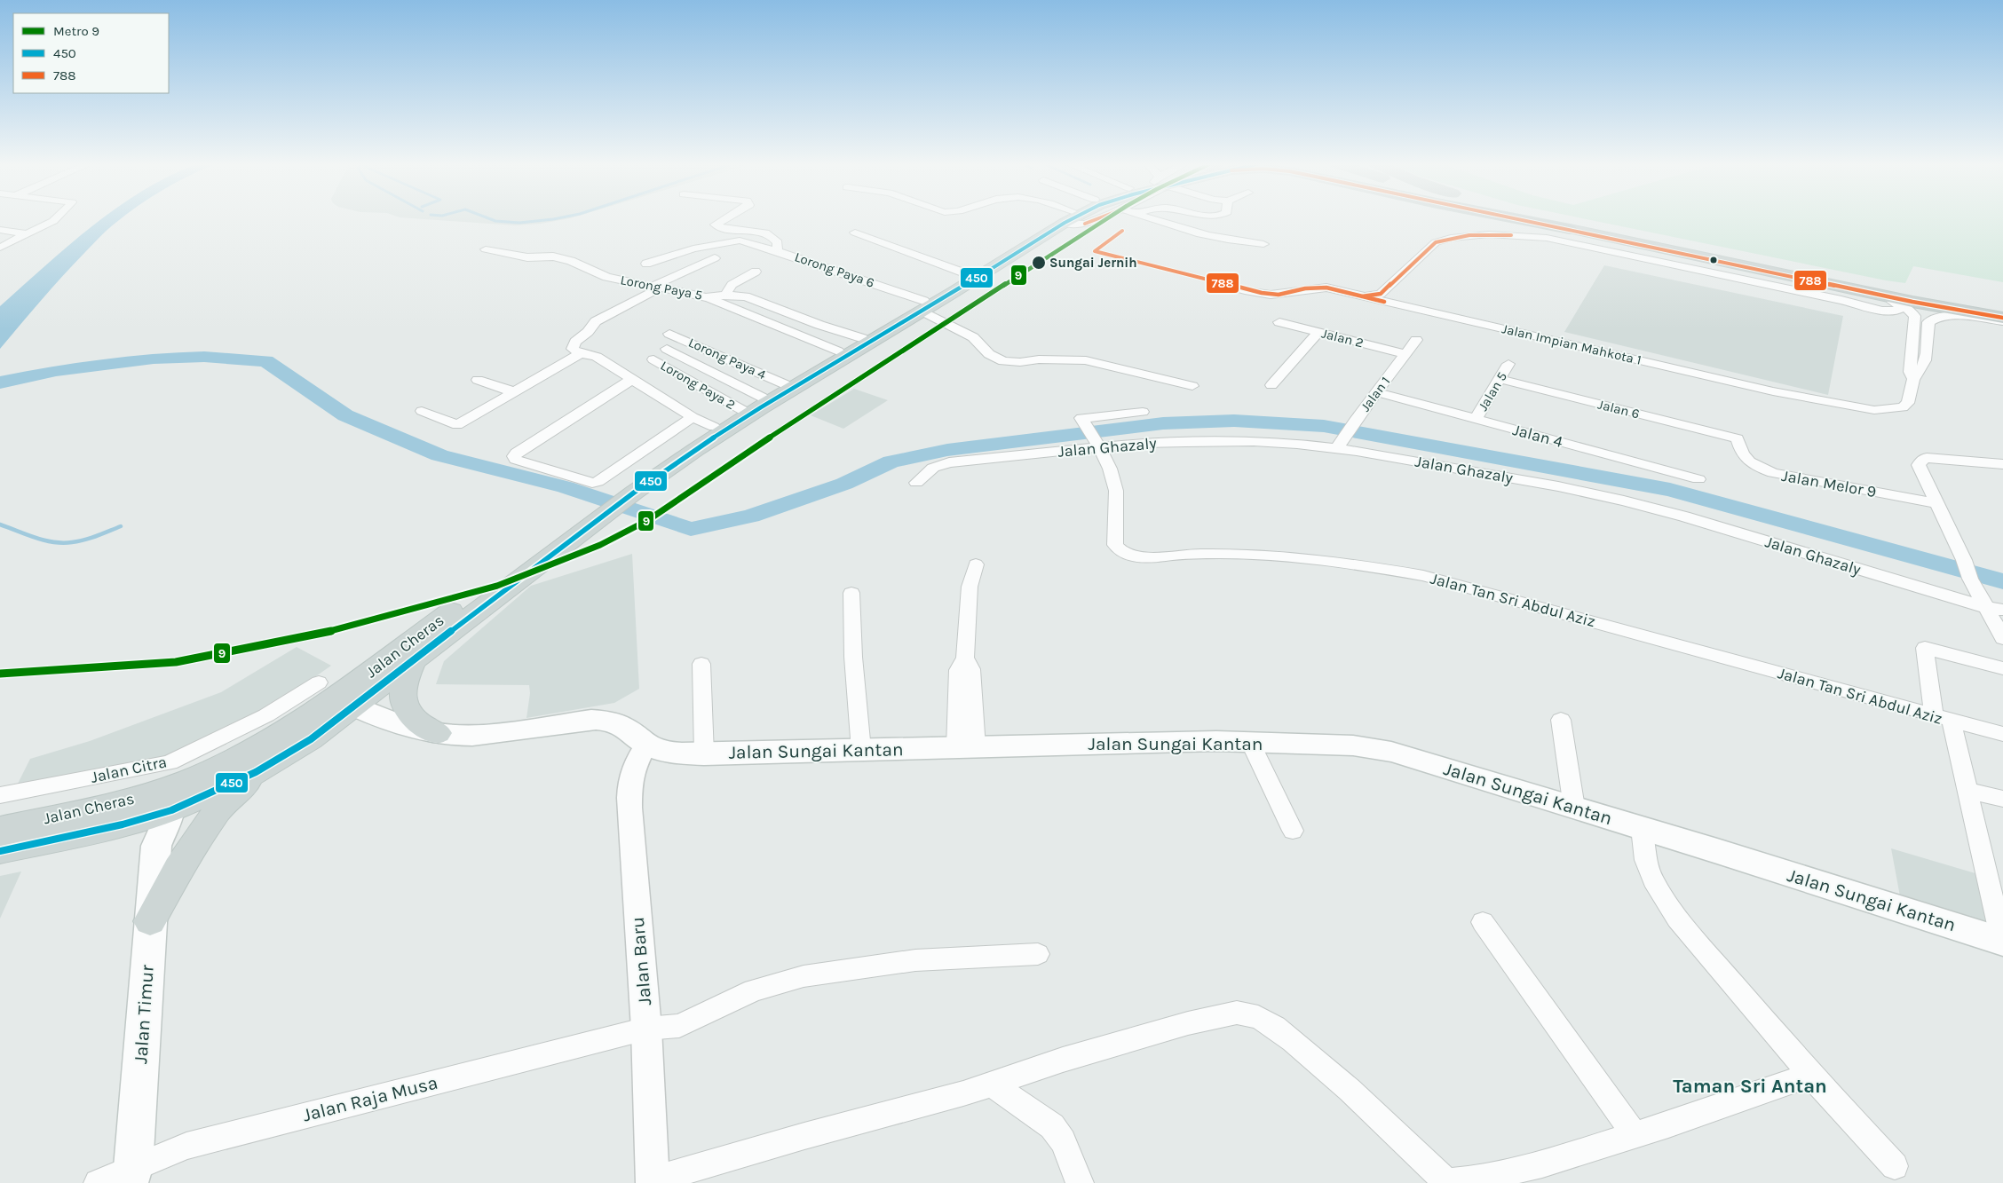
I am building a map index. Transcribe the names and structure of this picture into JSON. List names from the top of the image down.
{
  "streets": {
    "main road": ["Jalan Cheras", "Jalan Sungai Kantan", "Jalan Timur"],
    "street": [
      "Lorong Paya 6",
      "Lorong Paya 5",
      "Jalan 2",
      "Jalan Impian Mahkota 1",
      "Lorong Paya 4",
      "Lorong Paya 2",
      "Jalan 5",
      "Jalan 1",
      "Jalan 6",
      "Jalan 4",
      "Jalan Ghazaly",
      "Jalan Melor 9",
      "Jalan Tan Sri Abdul Aziz",
      "Jalan Citra",
      "Jalan Baru",
      "Jalan Raja Musa"
    ]
  },
  "crossings": [
    ["Lorong Paya 6", "Jalan Cheras"],
    ["Lorong Paya 5", "Jalan Cheras"],
    ["Jalan 2", "Jalan 1"],
    ["Lorong Paya 4", "Jalan Cheras"],
    ["Lorong Paya 2", "Jalan Cheras"],
    ["Jalan 5", "Jalan 6"],
    ["Jalan 5", "Jalan 4"],
    ["Jalan 1", "Jalan 4"],
    ["Jalan 1", "Jalan Ghazaly"],
    ["Jalan 6", "Jalan Melor 9"],
    ["Jalan Ghazaly", "Jalan Tan Sri Abdul Aziz"],
    ["Jalan Cheras", "Jalan Sungai Kantan"],
    ["Jalan Cheras", "Jalan Citra"],
    ["Jalan Cheras", "Jalan Timur"],
    ["Jalan Sungai Kantan", "Jalan Citra"],
    ["Jalan Sungai Kantan", "Jalan Baru"],
    ["Jalan Baru", "Jalan Raja Musa"],
    ["Jalan Timur", "Jalan Raja Musa"]
  ],
  "districts": ["Taman Sri Antan"],
  "places": ["Sungai Jernih"],
  "lines": ["metro line 9", "transit line 450", "transit line 788"],
  "legend": ["Metro 9", "450", "788"]
}
